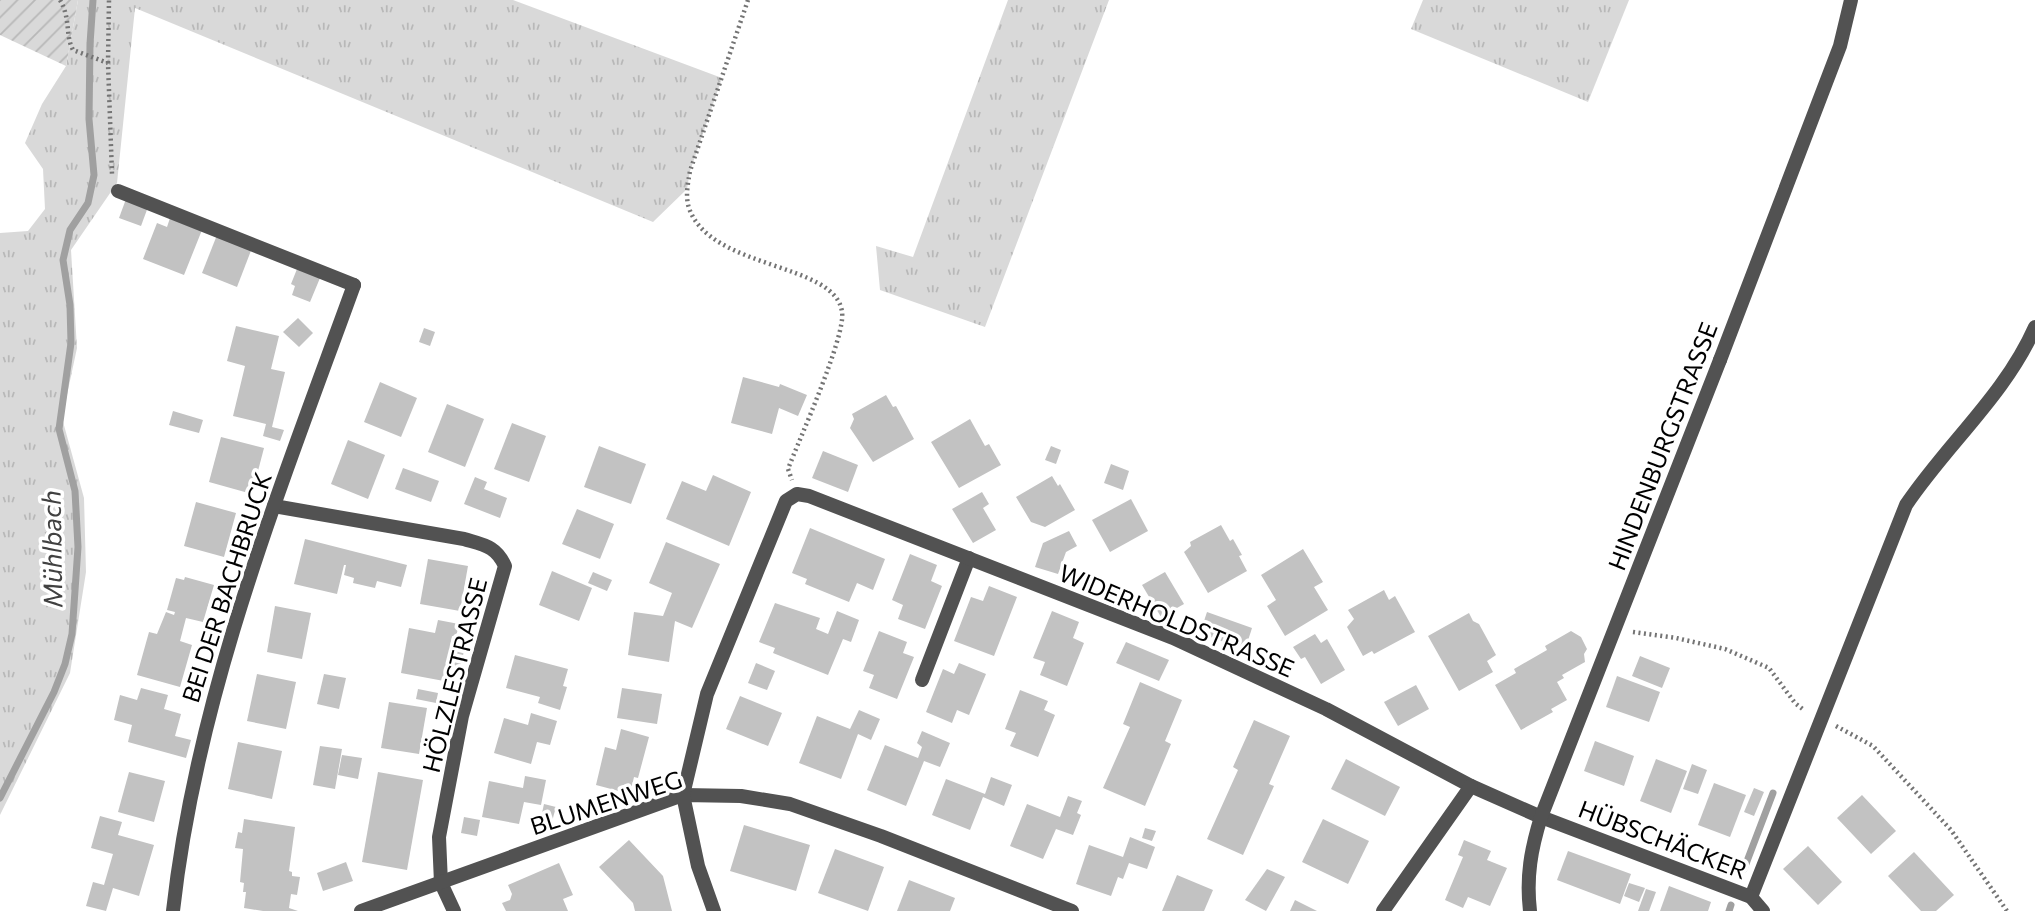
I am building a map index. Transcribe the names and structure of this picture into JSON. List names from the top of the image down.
{
  "streets": {
    "street": [
      "HINDENBURGSTRASSE",
      "BEI DER BACHBRUCK",
      "WIDERHOLDSTRASSE",
      "HÖLZLESTRASSE",
      "BLUMENWEG",
      "HÜBSCHÄCKER"
    ]
  },
  "crossings": [
    ["HINDENBURGSTRASSE", "WIDERHOLDSTRASSE"],
    ["HINDENBURGSTRASSE", "HÜBSCHÄCKER"],
    ["BEI DER BACHBRUCK", "HÖLZLESTRASSE"],
    ["WIDERHOLDSTRASSE", "HÜBSCHÄCKER"],
    ["HÖLZLESTRASSE", "BLUMENWEG"]
  ],
  "water": ["Mühlbach"]
}
